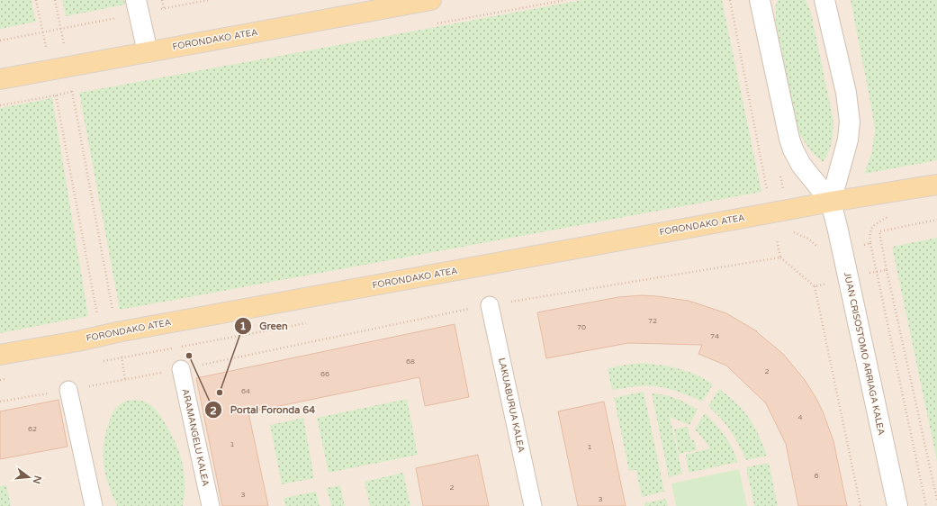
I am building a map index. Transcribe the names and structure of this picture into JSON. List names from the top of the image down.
{
  "streets": {
    "main road": ["FORONDAKO ATEA"],
    "street": ["JUAN CRISOSTOMO ARRIAGA KALEA", "LAKUABURUA KALEA", "ARAMANGELU KALEA"]
  },
  "crossings": [
    ["FORONDAKO ATEA", "JUAN CRISOSTOMO ARRIAGA KALEA"]
  ],
  "places": ["Portal Foronda 64", "Green"],
  "house_numbers": [
    "72",
    "70",
    "74",
    "68",
    "2",
    "66",
    "64",
    "4",
    "62",
    "1",
    "1",
    "6",
    "2",
    "3",
    "3"
  ],
  "north": "right"
}
